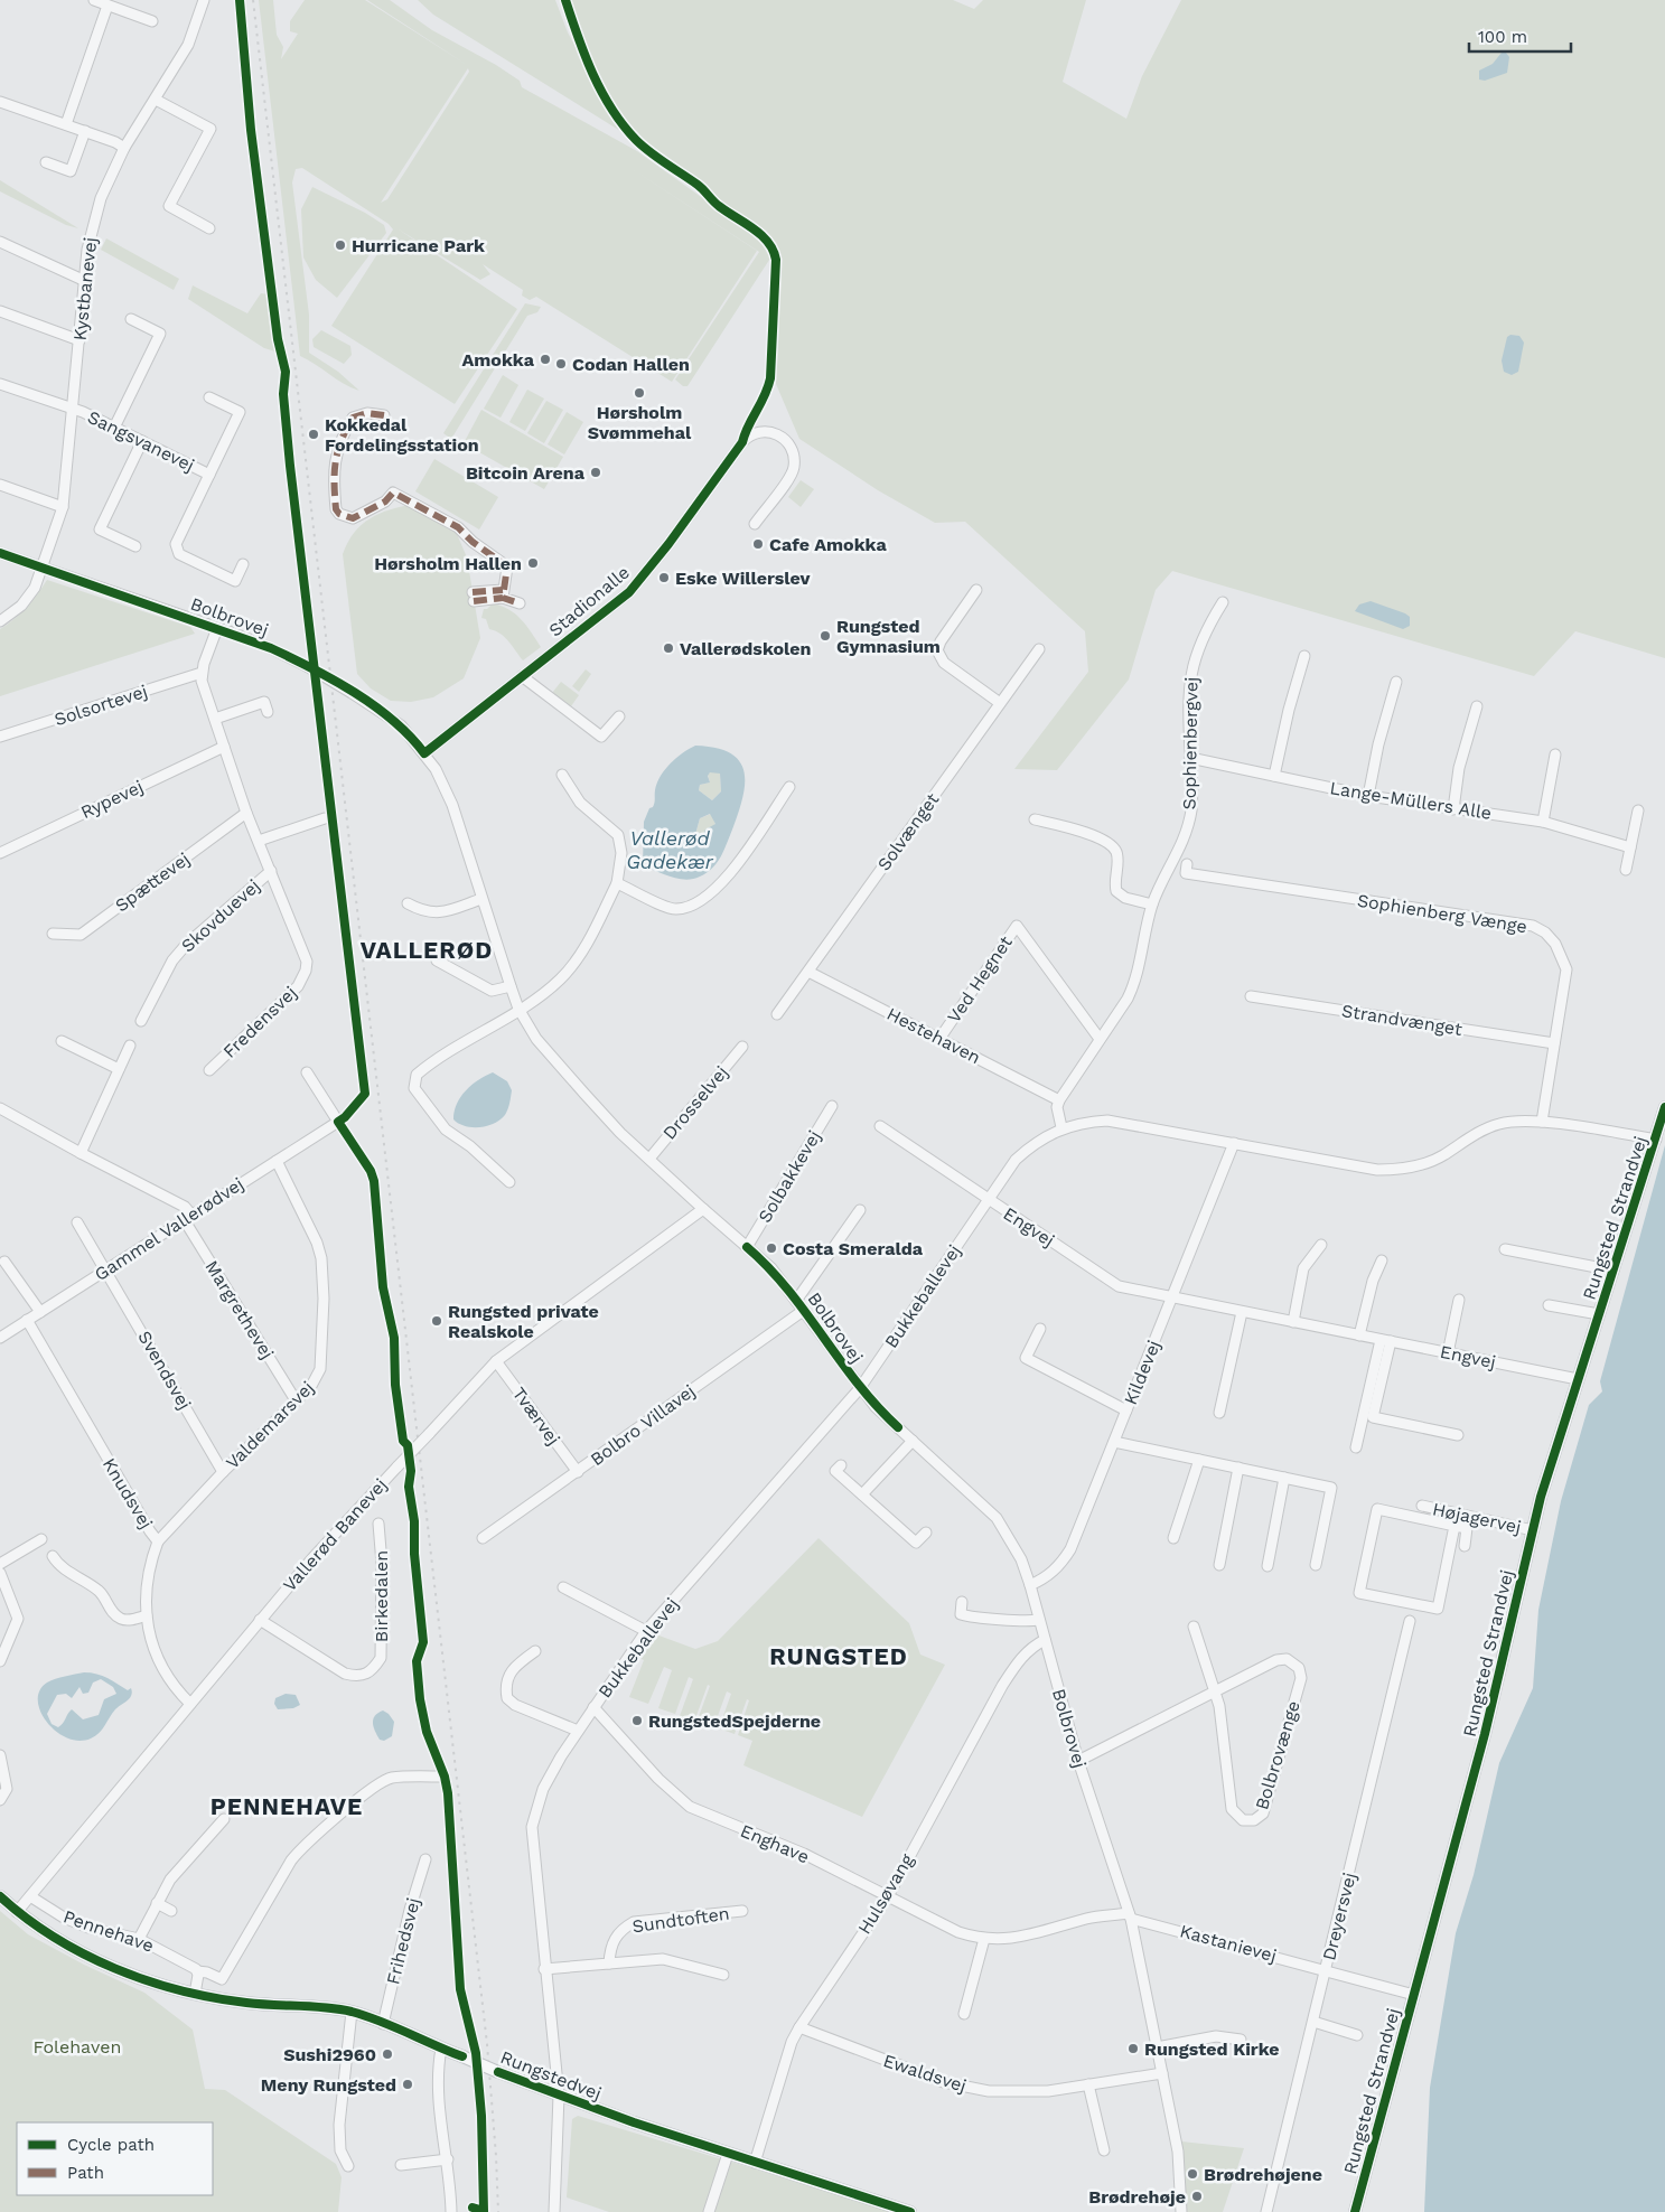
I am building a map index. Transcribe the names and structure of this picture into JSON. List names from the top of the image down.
{
  "streets": {
    "main road": ["Rungsted Strandvej", "Rungstedvej"],
    "street": [
      "Kystbanevej",
      "Sangsvanevej",
      "Stadionalle",
      "Bolbrovej",
      "Solsortevej",
      "Sophienbergvej",
      "Rypevej",
      "Lange-Müllers Alle",
      "Solvænget",
      "Spættevej",
      "Sophienberg Vænge",
      "Skovduevej",
      "Ved Hegnet",
      "Strandvænget",
      "Fredensvej",
      "Hestehaven",
      "Drosselvej",
      "Solbakkevej",
      "Engvej",
      "Gammel Vallerødvej",
      "Bukkeballevej",
      "Margrethevej",
      "Svendsvej",
      "Kildevej",
      "Tværvej",
      "Valdemarsvej",
      "Bolbro Villavej",
      "Knudsvej",
      "Højagervej",
      "Vallerød Banevej",
      "Birkedalen",
      "Bolbrovænge",
      "Enghave",
      "Hulsøvang",
      "Dreyersvej",
      "Sundtoften",
      "Pennehave",
      "Frihedsvej",
      "Kastanievej",
      "Ewaldsvej"
    ]
  },
  "crossings": [
    ["Kystbanevej", "Sangsvanevej"],
    ["Kystbanevej", "Bolbrovej"],
    ["Stadionalle", "Bolbrovej"],
    ["Bolbrovej", "Drosselvej"],
    ["Bolbrovej", "Solbakkevej"],
    ["Bolbrovej", "Bukkeballevej"],
    ["Bolbrovej", "Kildevej"],
    ["Bolbrovej", "Bolbro Villavej"],
    ["Bolbrovej", "Vallerød Banevej"],
    ["Bolbrovej", "Bolbrovænge"],
    ["Bolbrovej", "Enghave"],
    ["Bolbrovej", "Hulsøvang"],
    ["Bolbrovej", "Kastanievej"],
    ["Bolbrovej", "Ewaldsvej"],
    ["Solsortevej", "Fredensvej"],
    ["Sophienbergvej", "Lange-Müllers Alle"],
    ["Sophienbergvej", "Ved Hegnet"],
    ["Sophienbergvej", "Hestehaven"],
    ["Rypevej", "Fredensvej"],
    ["Solvænget", "Hestehaven"],
    ["Spættevej", "Fredensvej"],
    ["Sophienberg Vænge", "Strandvænget"],
    ["Sophienberg Vænge", "Bukkeballevej"],
    ["Skovduevej", "Fredensvej"],
    ["Ved Hegnet", "Hestehaven"],
    ["Rungsted Strandvej", "Engvej"],
    ["Rungsted Strandvej", "Bukkeballevej"],
    ["Rungsted Strandvej", "Højagervej"],
    ["Rungsted Strandvej", "Kastanievej"],
    ["Engvej", "Bukkeballevej"],
    ["Engvej", "Kildevej"],
    ["Gammel Vallerødvej", "Margrethevej"],
    ["Gammel Vallerødvej", "Svendsvej"],
    ["Gammel Vallerødvej", "Valdemarsvej"],
    ["Gammel Vallerødvej", "Knudsvej"],
    ["Bukkeballevej", "Kildevej"],
    ["Bukkeballevej", "Enghave"],
    ["Bukkeballevej", "Rungstedvej"],
    ["Margrethevej", "Valdemarsvej"],
    ["Svendsvej", "Valdemarsvej"],
    ["Tværvej", "Bolbro Villavej"],
    ["Tværvej", "Vallerød Banevej"],
    ["Valdemarsvej", "Knudsvej"],
    ["Knudsvej", "Vallerød Banevej"],
    ["Vallerød Banevej", "Birkedalen"],
    ["Vallerød Banevej", "Pennehave"],
    ["Vallerød Banevej", "Rungstedvej"],
    ["Enghave", "Hulsøvang"],
    ["Enghave", "Kastanievej"],
    ["Hulsøvang", "Ewaldsvej"],
    ["Hulsøvang", "Rungstedvej"],
    ["Dreyersvej", "Kastanievej"],
    ["Frihedsvej", "Rungstedvej"]
  ],
  "districts": ["VALLERØD", "RUNGSTED", "PENNEHAVE"],
  "water": ["Vallerød Gadekær"],
  "parks": ["Folehaven"],
  "places": [
    "Hurricane Park",
    "Amokka",
    "Codan Hallen",
    "Hørsholm Svømmehal",
    "Kokkedal Fordelingsstation",
    "Bitcoin Arena",
    "Cafe Amokka",
    "Hørsholm Hallen",
    "Eske Willerslev",
    "Rungsted Gymnasium",
    "Vallerødskolen",
    "Costa Smeralda",
    "Rungsted private Realskole",
    "RungstedSpejderne",
    "Rungsted Kirke",
    "Sushi2960",
    "Meny Rungsted",
    "Brødrehøjene",
    "Brødrehøje"
  ],
  "legend": ["Cycle path", "Path"],
  "scale_bar": "100 m"
}
